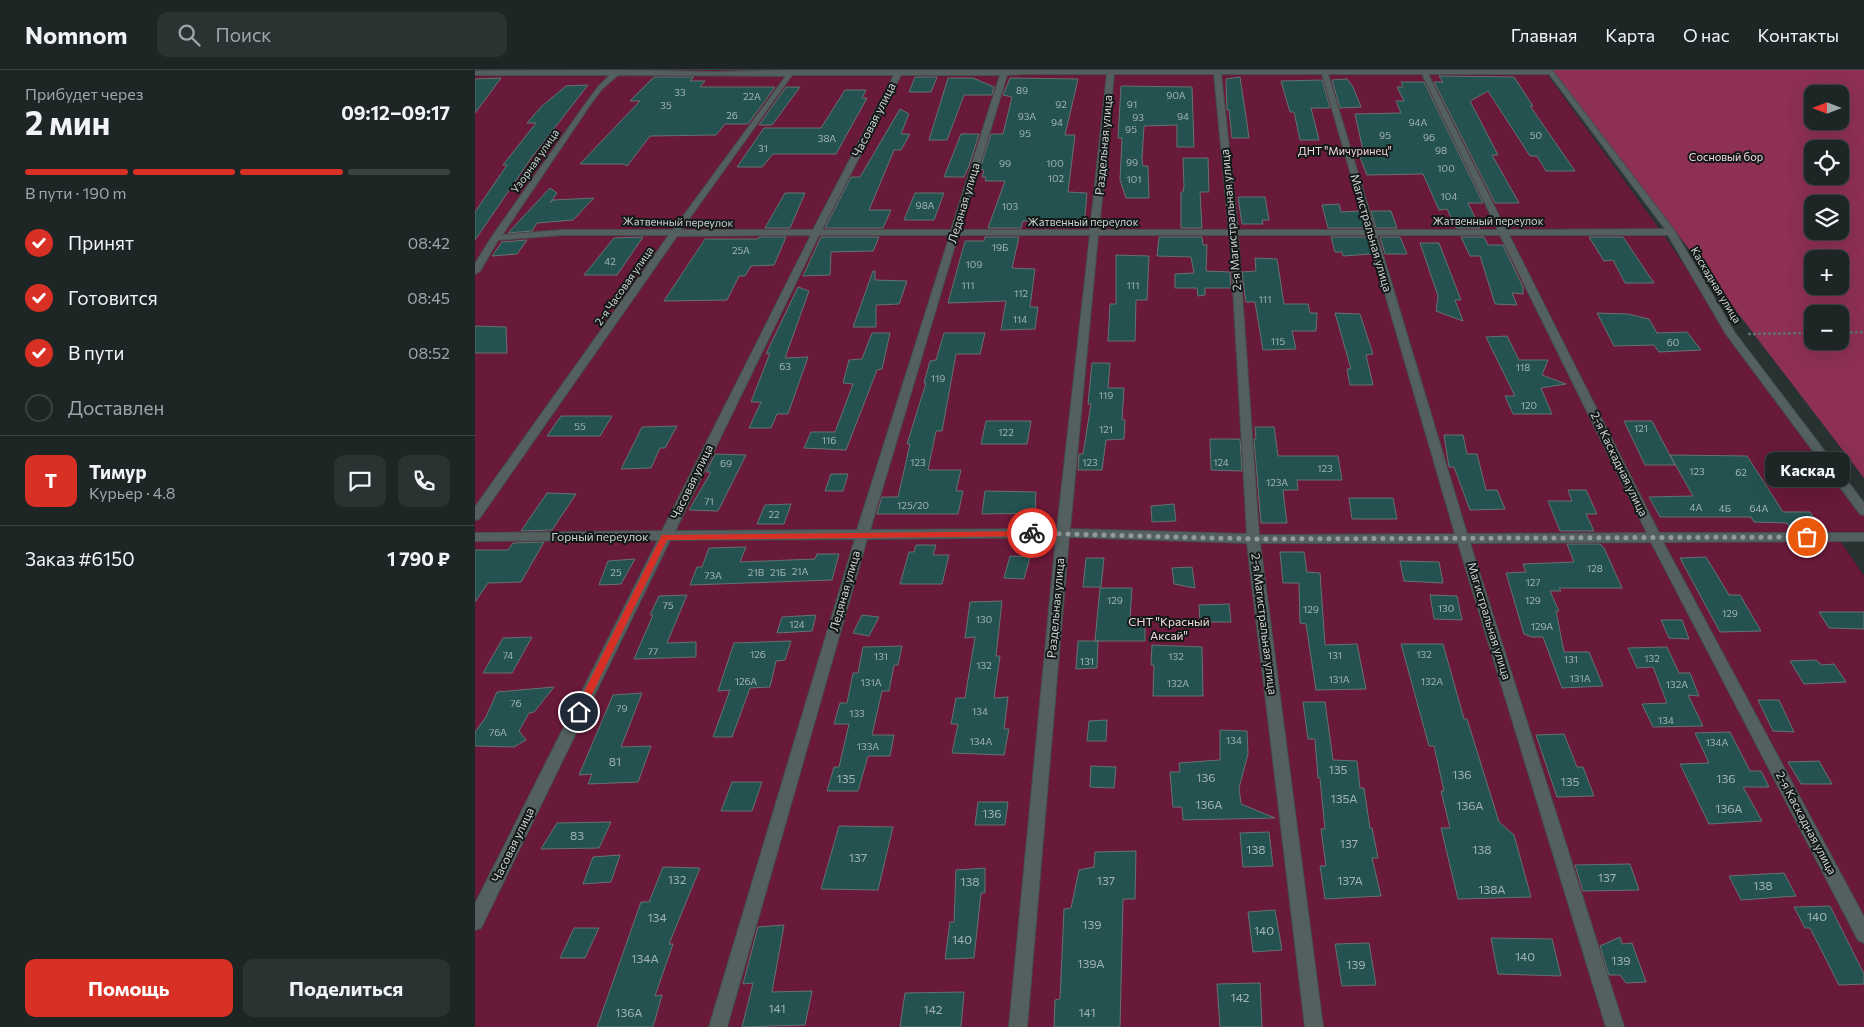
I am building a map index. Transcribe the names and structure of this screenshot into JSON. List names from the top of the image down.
{
  "streets": {
    "street": [
      "Часовая улица",
      "Раздельная улица",
      "Узорная улица",
      "Ледяная улица",
      "2-я Магистральная улица",
      "Жатвенный переулок",
      "Магистральная улица",
      "Каскадная улица",
      "2-я Часовая улица",
      "2-я Каскадная улица",
      "Горный переулок"
    ]
  },
  "crossings": [
    ["Часовая улица", "Жатвенный переулок"],
    ["Часовая улица", "Горный переулок"],
    ["Раздельная улица", "Жатвенный переулок"],
    ["Раздельная улица", "Горный переулок"],
    ["Узорная улица", "Жатвенный переулок"],
    ["Ледяная улица", "Жатвенный переулок"],
    ["Ледяная улица", "Горный переулок"],
    ["2-я Магистральная улица", "Жатвенный переулок"],
    ["2-я Магистральная улица", "Горный переулок"],
    ["Жатвенный переулок", "Магистральная улица"],
    ["Жатвенный переулок", "Каскадная улица"],
    ["Жатвенный переулок", "2-я Часовая улица"],
    ["Жатвенный переулок", "2-я Каскадная улица"],
    ["Магистральная улица", "Горный переулок"],
    ["2-я Каскадная улица", "Горный переулок"]
  ],
  "parks": ["ДНТ \"Мичуринец\"", "Сосновый бор", "СНТ \"Красный Аксай\""],
  "places": ["Каскад"],
  "house_numbers": [
    "89",
    "33",
    "90А",
    "22А",
    "92",
    "91",
    "35",
    "26",
    "93А",
    "94",
    "93",
    "94",
    "94А",
    "95",
    "95",
    "95",
    "50",
    "96",
    "38А",
    "31",
    "98",
    "99",
    "99",
    "100",
    "100",
    "102",
    "101",
    "104",
    "98А",
    "103",
    "19Б",
    "25А",
    "42",
    "109",
    "111",
    "111",
    "112",
    "111",
    "114",
    "115",
    "60",
    "63",
    "118",
    "119",
    "119",
    "120",
    "55",
    "121",
    "121",
    "122",
    "116",
    "123",
    "123",
    "124",
    "69",
    "123",
    "123",
    "62",
    "123А",
    "71",
    "125/20",
    "4А",
    "4Б",
    "64А",
    "22",
    "128",
    "21А",
    "25",
    "21В",
    "21Б",
    "73А",
    "127",
    "129",
    "129",
    "75",
    "130",
    "129",
    "129",
    "130",
    "124",
    "129А",
    "77",
    "126",
    "132",
    "74",
    "131",
    "131",
    "132",
    "132",
    "131",
    "131",
    "132",
    "131А",
    "131А",
    "126А",
    "132А",
    "131А",
    "132А",
    "132А",
    "76",
    "79",
    "134",
    "133",
    "134",
    "76А",
    "134",
    "134А",
    "134А",
    "133А",
    "81",
    "135",
    "136",
    "136",
    "135",
    "136",
    "135",
    "135А",
    "136А",
    "136А",
    "136А",
    "136",
    "83",
    "137",
    "138",
    "138",
    "137",
    "137",
    "132",
    "137",
    "137А",
    "138",
    "138",
    "138А",
    "140",
    "134",
    "139",
    "140",
    "140",
    "140",
    "134А",
    "139",
    "139А",
    "139",
    "142",
    "141",
    "142",
    "136А",
    "141"
  ],
  "north": "left",
  "page": {
    "header": "Nomnom",
    "search": "Поиск",
    "nav": [
      "Главная",
      "Карта",
      "О нас",
      "Контакты"
    ],
    "heading": ["2 мин", "Прибудет через", "09:12–09:17"],
    "panel": [
      "Тимур",
      "Курьер · 4.8",
      "Заказ #6150",
      "1 790 ₽"
    ],
    "map_buttons": ["+", "−"],
    "bar": "В пути · 190 m",
    "list": [
      ["Принят", "08:42"],
      ["Готовится", "08:45"],
      ["В пути", "08:52"],
      "Доставлен"
    ],
    "bubble": "Каскад",
    "round": "Т",
    "buttons": ["Помощь", "Поделиться"]
  }
}
